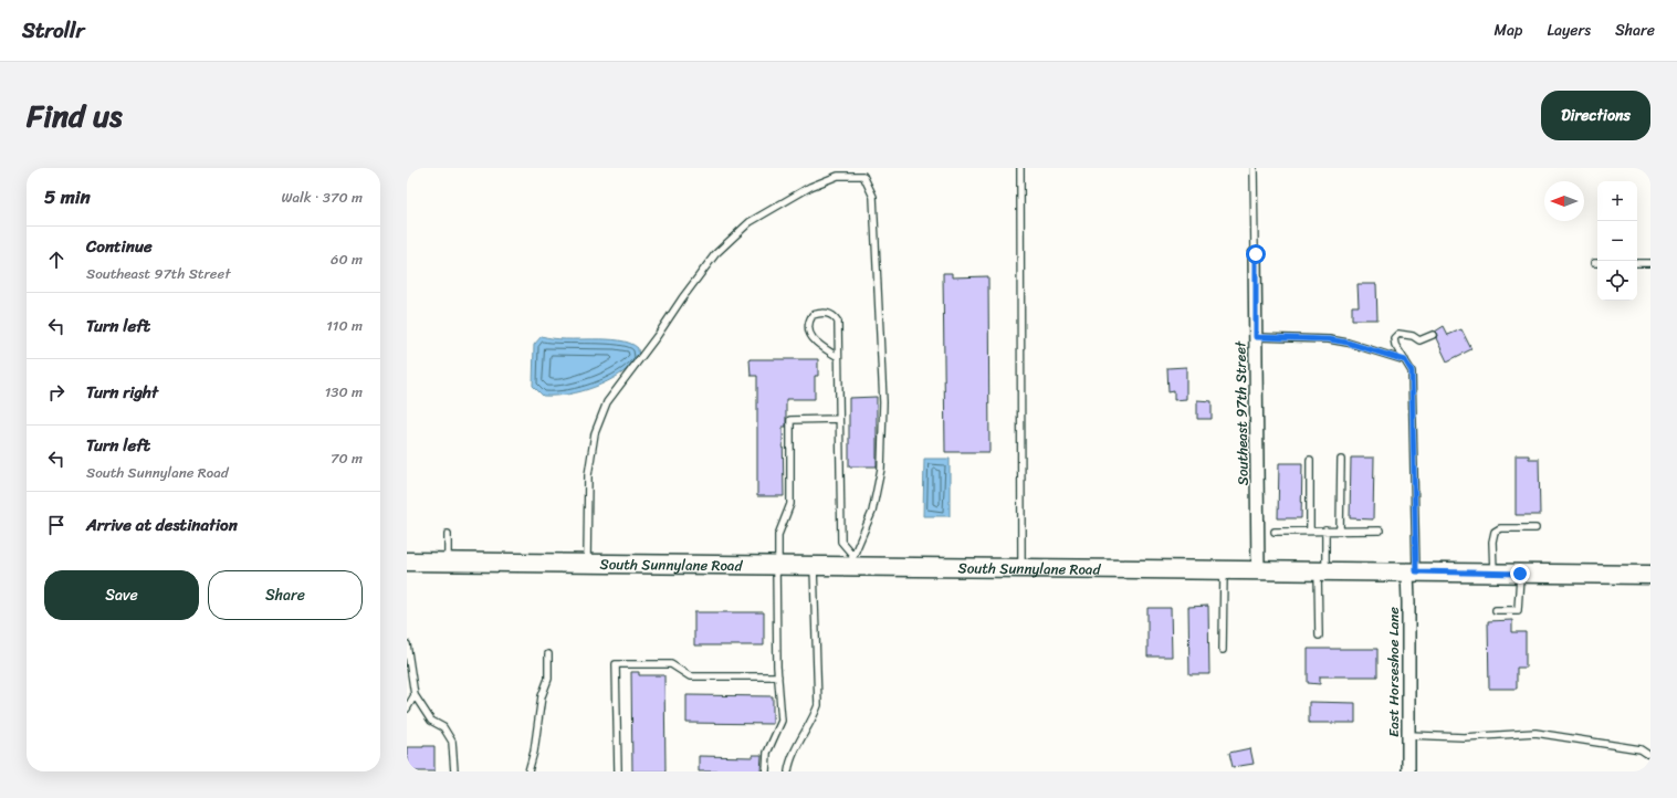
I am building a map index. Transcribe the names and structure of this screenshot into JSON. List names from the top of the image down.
{
  "streets": {
    "street": ["Southeast 97th Street", "South Sunnylane Road", "East Horseshoe Lane"]
  },
  "crossings": [
    ["Southeast 97th Street", "South Sunnylane Road"],
    ["South Sunnylane Road", "East Horseshoe Lane"]
  ],
  "north": "left",
  "page": {
    "header": "Strollr",
    "nav": ["Map", "Layers", "Share"],
    "title": "Find us",
    "buttons": [
      "Directions",
      ["Save", "Share"]
    ],
    "heading": ["5 min", "Walk · 370 m"],
    "map_buttons": ["+", "−"],
    "list": [
      ["Continue", "Southeast 97th Street", "60 m"],
      ["Turn left", "110 m"],
      ["Turn right", "130 m"],
      ["Turn left", "South Sunnylane Road", "70 m"],
      "Arrive at destination"
    ]
  }
}
